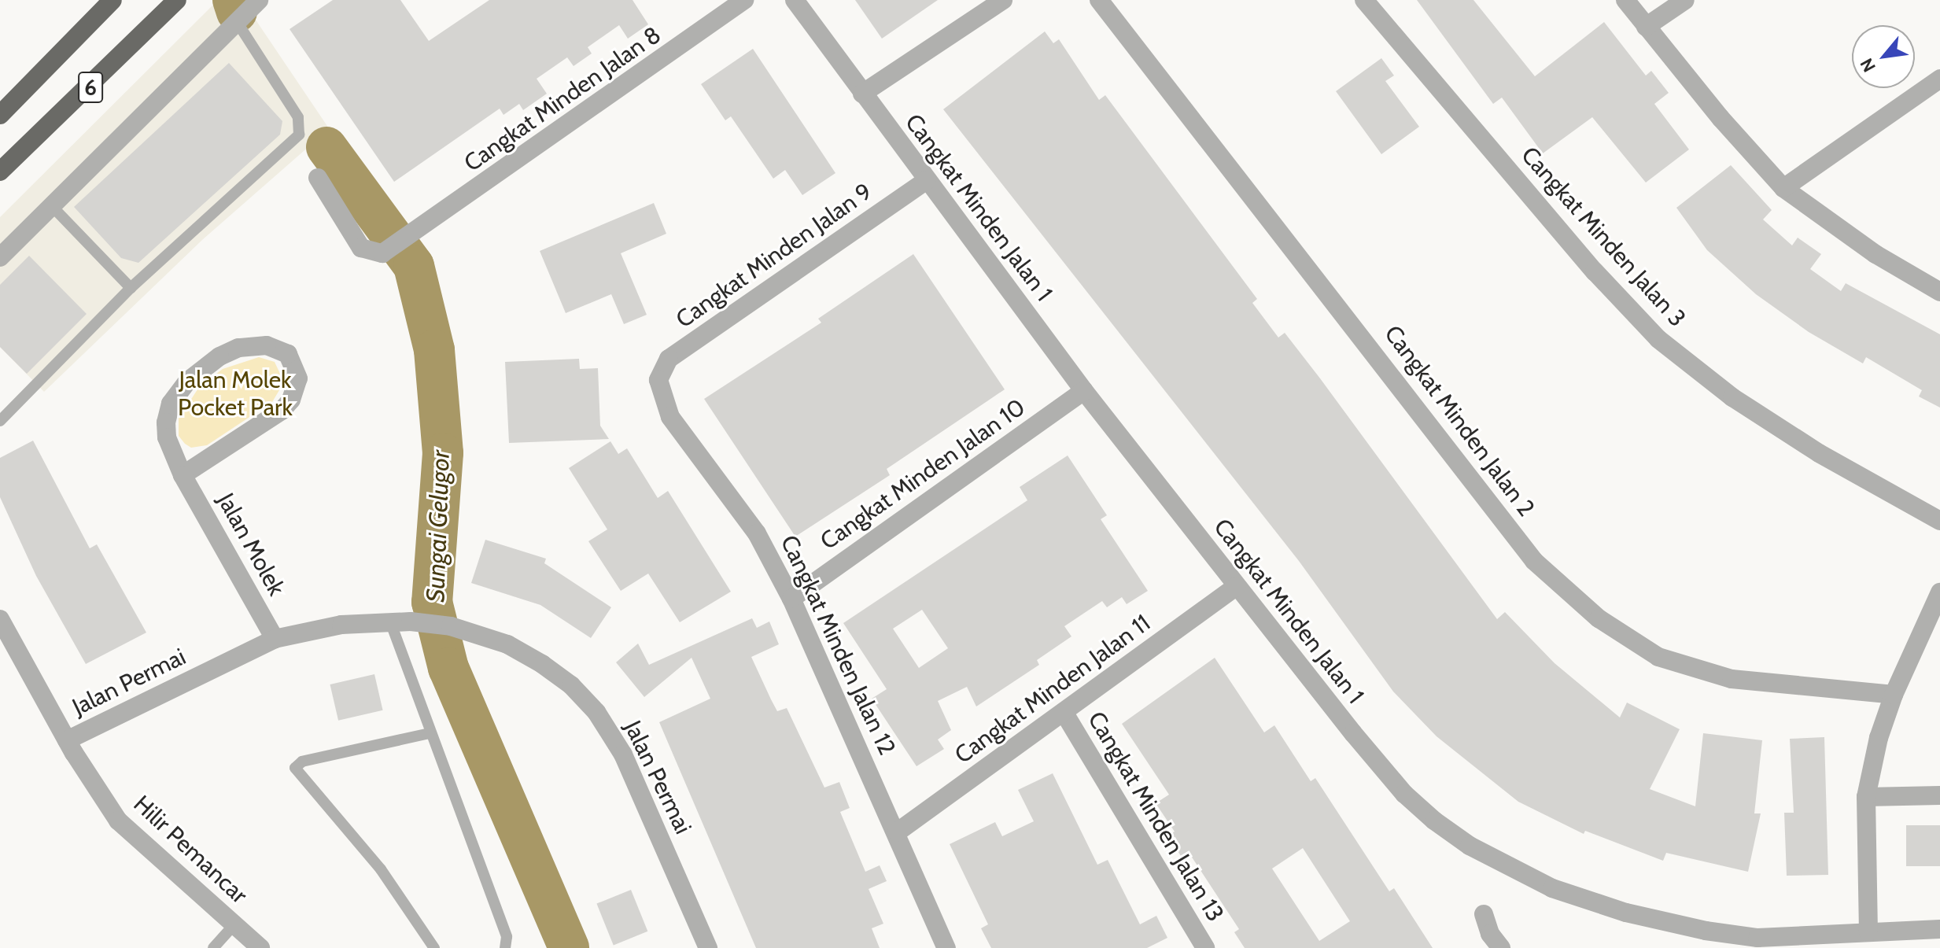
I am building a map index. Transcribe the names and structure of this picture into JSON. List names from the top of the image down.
{
  "streets": {
    "highway": ["6"],
    "street": [
      "Cangkat Minden Jalan 8",
      "Cangkat Minden Jalan 1",
      "Cangkat Minden Jalan 3",
      "Cangkat Minden Jalan 9",
      "Cangkat Minden Jalan 2",
      "Cangkat Minden Jalan 10",
      "Jalan Molek",
      "Cangkat Minden Jalan 12",
      "Jalan Permai",
      "Cangkat Minden Jalan 11",
      "Cangkat Minden Jalan 13",
      "Hilir Pemancar"
    ]
  },
  "crossings": [
    ["Cangkat Minden Jalan 1", "Cangkat Minden Jalan 9"],
    ["Cangkat Minden Jalan 1", "Cangkat Minden Jalan 10"],
    ["Cangkat Minden Jalan 1", "Cangkat Minden Jalan 11"],
    ["Cangkat Minden Jalan 9", "Cangkat Minden Jalan 12"],
    ["Cangkat Minden Jalan 10", "Cangkat Minden Jalan 12"],
    ["Jalan Molek", "Jalan Permai"],
    ["Cangkat Minden Jalan 12", "Cangkat Minden Jalan 11"],
    ["Jalan Permai", "Hilir Pemancar"],
    ["Cangkat Minden Jalan 11", "Cangkat Minden Jalan 13"]
  ],
  "water": ["Sungai Gelugor"],
  "parks": ["Jalan Molek Pocket Park"],
  "north": "bottom left"
}
